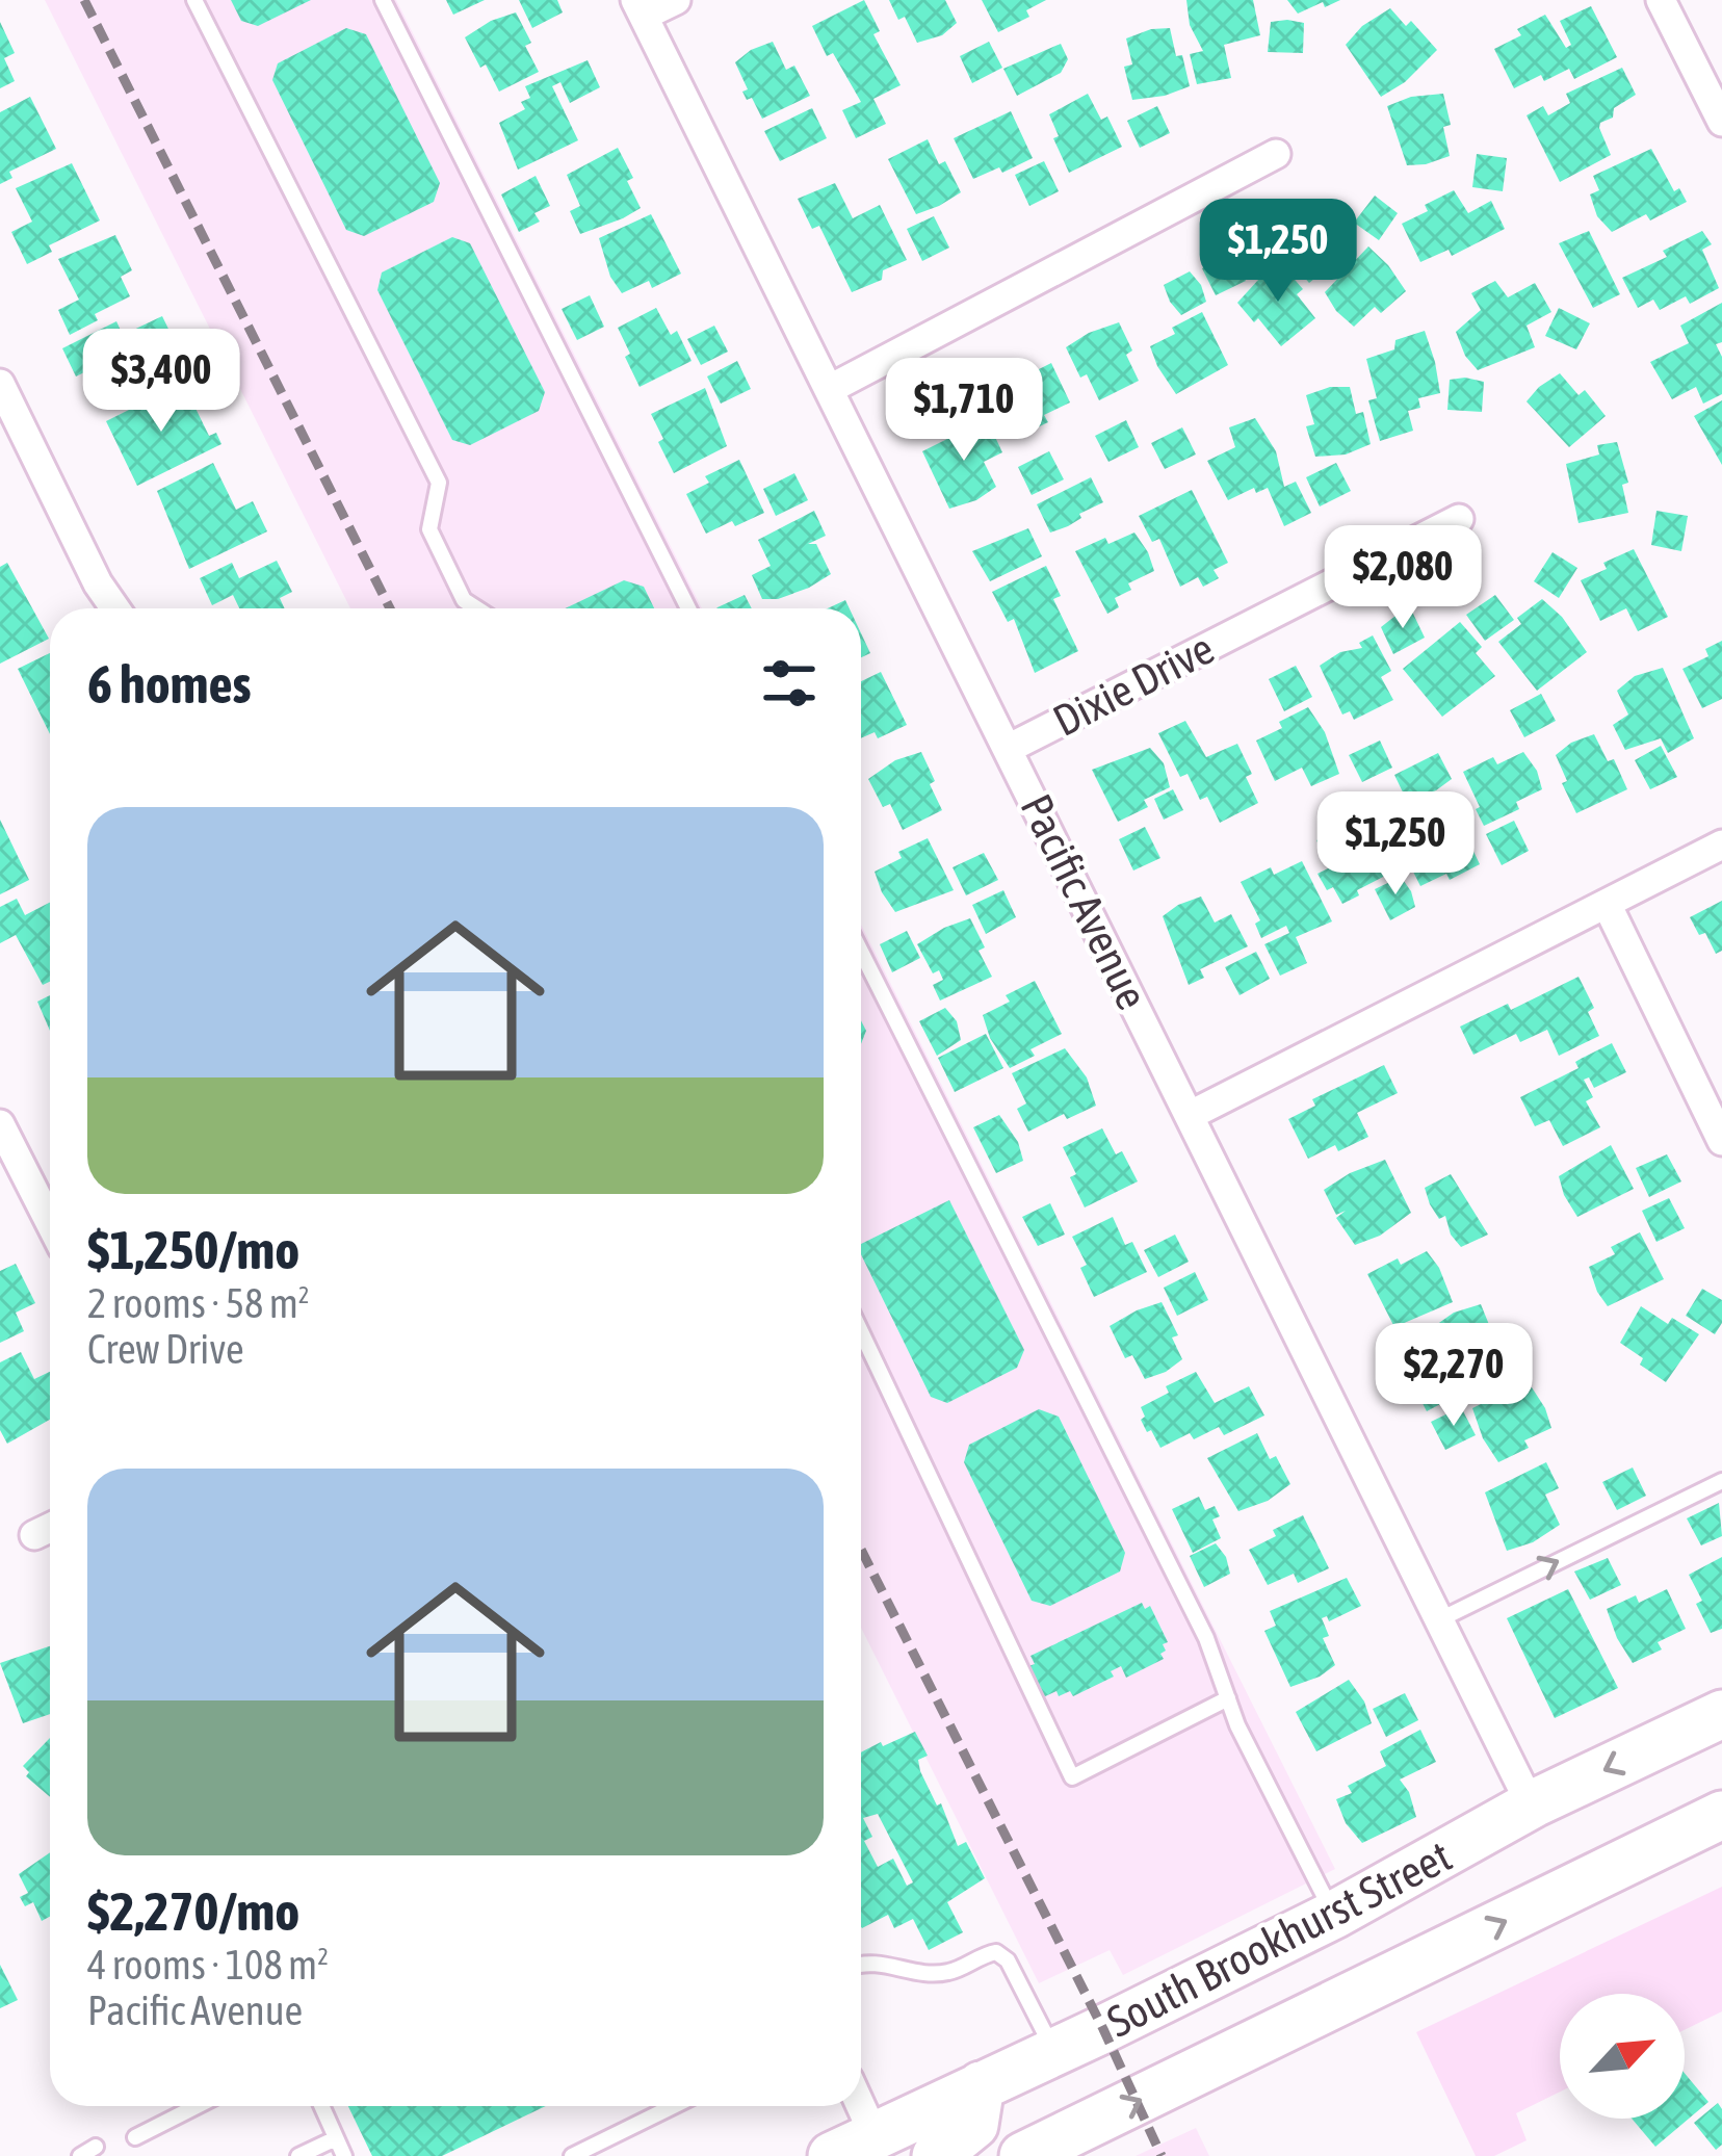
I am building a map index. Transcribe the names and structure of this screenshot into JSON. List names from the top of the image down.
{
  "streets": {
    "main road": ["South Brookhurst Street"],
    "street": ["Dixie Drive", "Pacific Avenue"]
  },
  "crossings": [
    ["Dixie Drive", "Pacific Avenue"],
    ["Pacific Avenue", "South Brookhurst Street"]
  ],
  "north": "top right",
  "page": {
    "price": [
      "$1,250",
      "$3,400",
      "$1,710",
      "$2,080",
      "$1,250",
      "$2,270"
    ],
    "heading": "6 homes",
    "list": [
      {
        "name": "$1,250/mo",
        "note": "2 rooms · 58 m² · Crew Drive"
      },
      {
        "name": "$2,270/mo",
        "note": "4 rooms · 108 m² · Pacific Avenue"
      }
    ]
  }
}
